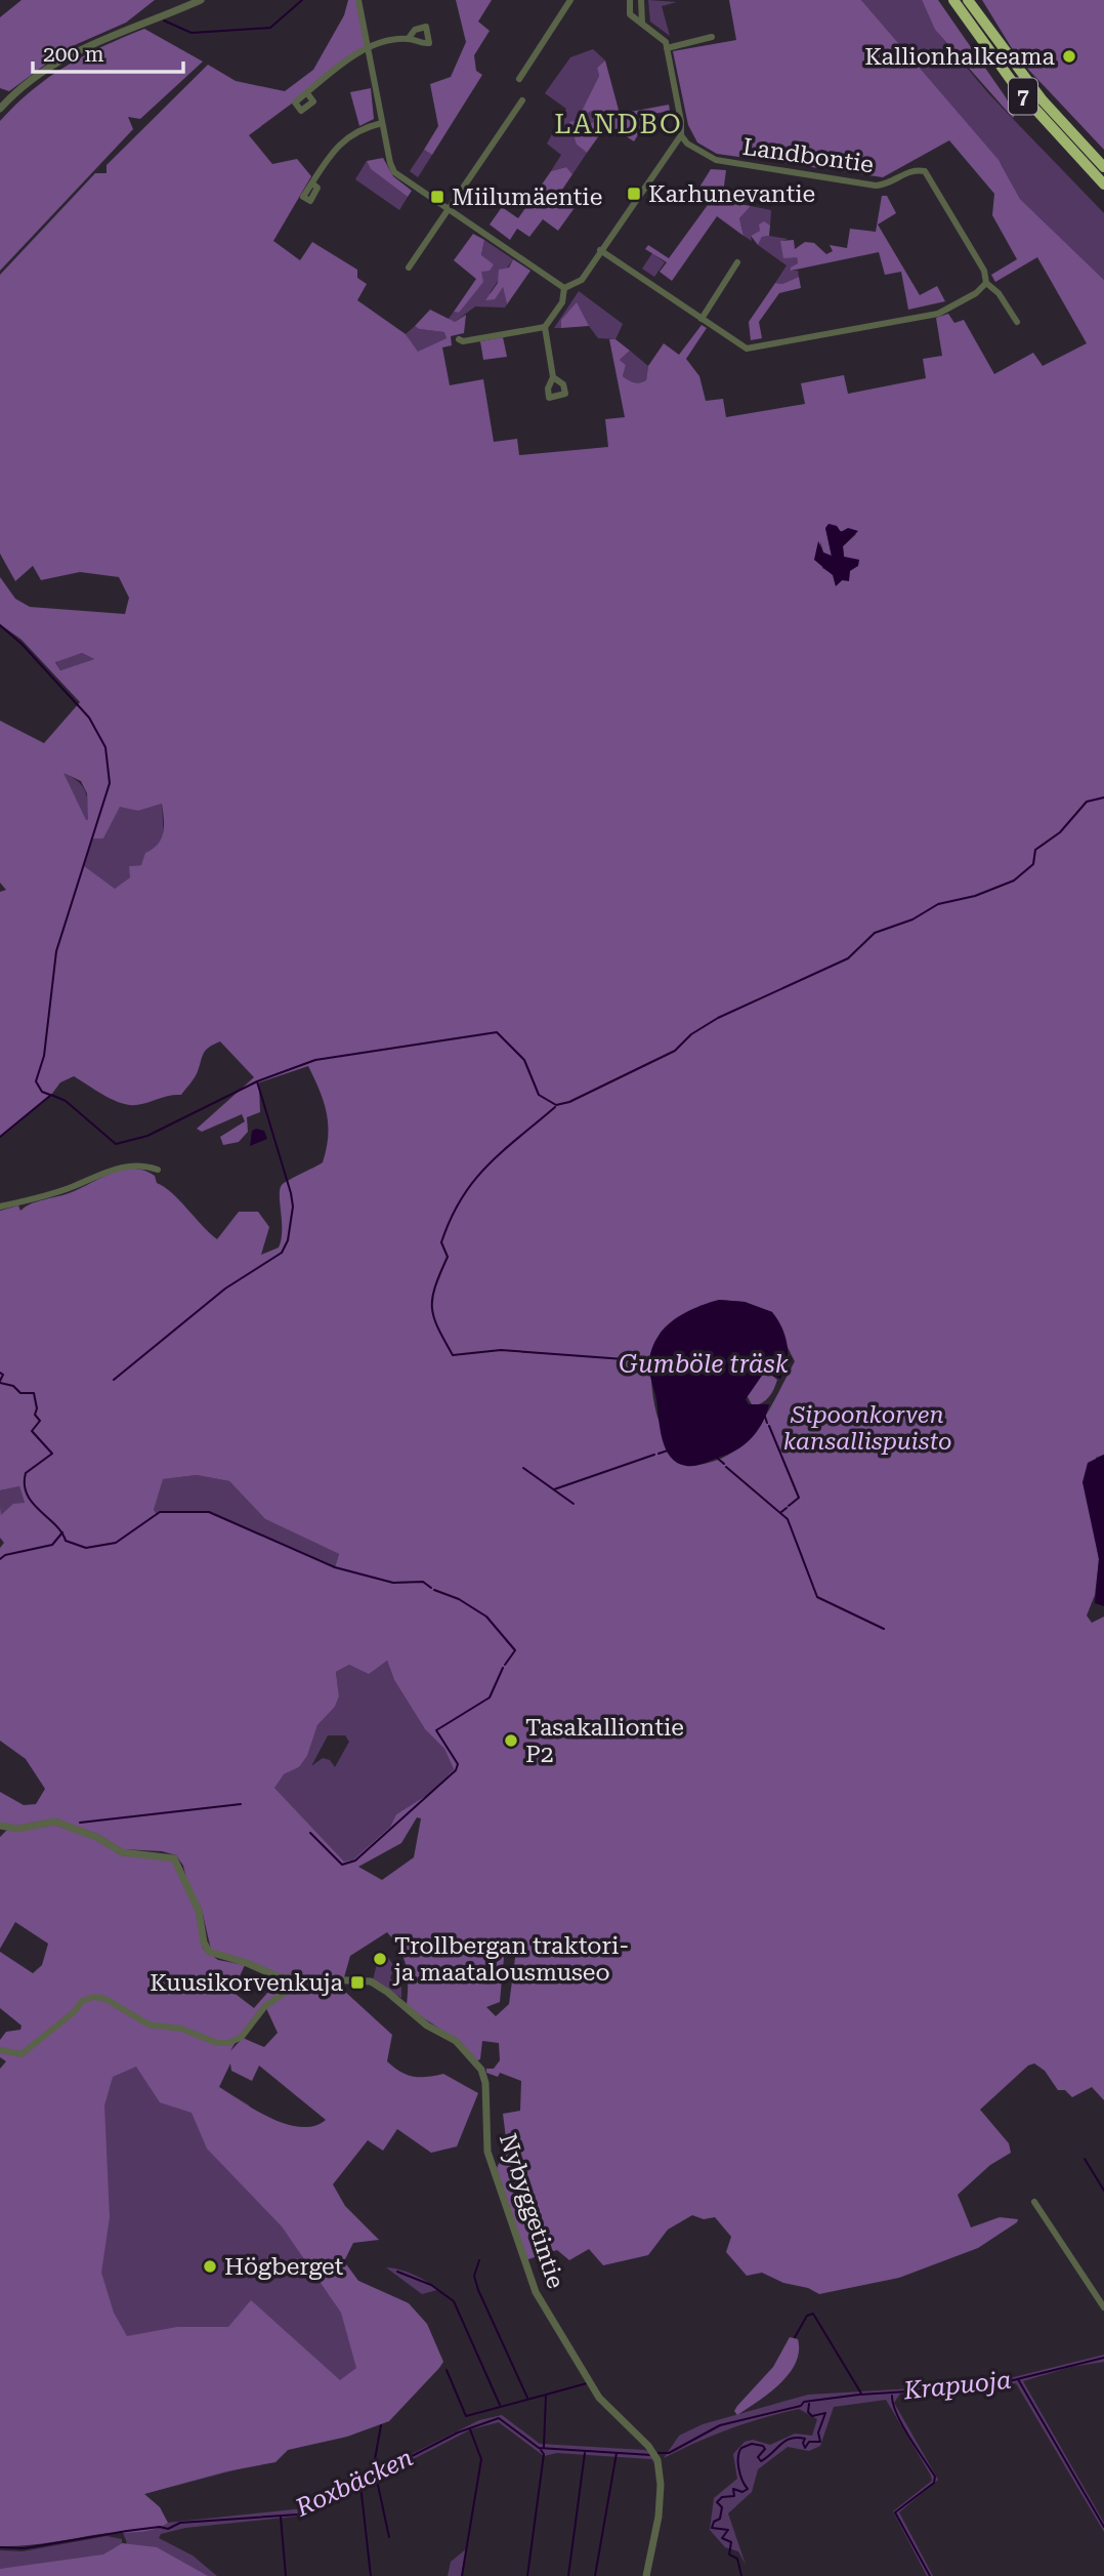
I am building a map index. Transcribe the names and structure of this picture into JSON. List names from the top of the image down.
{
  "streets": {
    "highway": ["7"],
    "street": ["Landbontie", "Nybyggetintie"]
  },
  "districts": ["LANDBO"],
  "water": ["Gumböle träsk", "Krapuoja", "Roxbäcken"],
  "parks": ["Sipoonkorven kansallispuisto"],
  "places": {
    "other": [
      "Kallionhalkeama",
      "Tasakalliontie P2",
      "Trollbergan traktori- ja maatalousmuseo",
      "Högberget"
    ],
    "transit": ["Karhunevantie", "Miilumäentie", "Kuusikorvenkuja"]
  },
  "scale_bar": "200 m"
}
